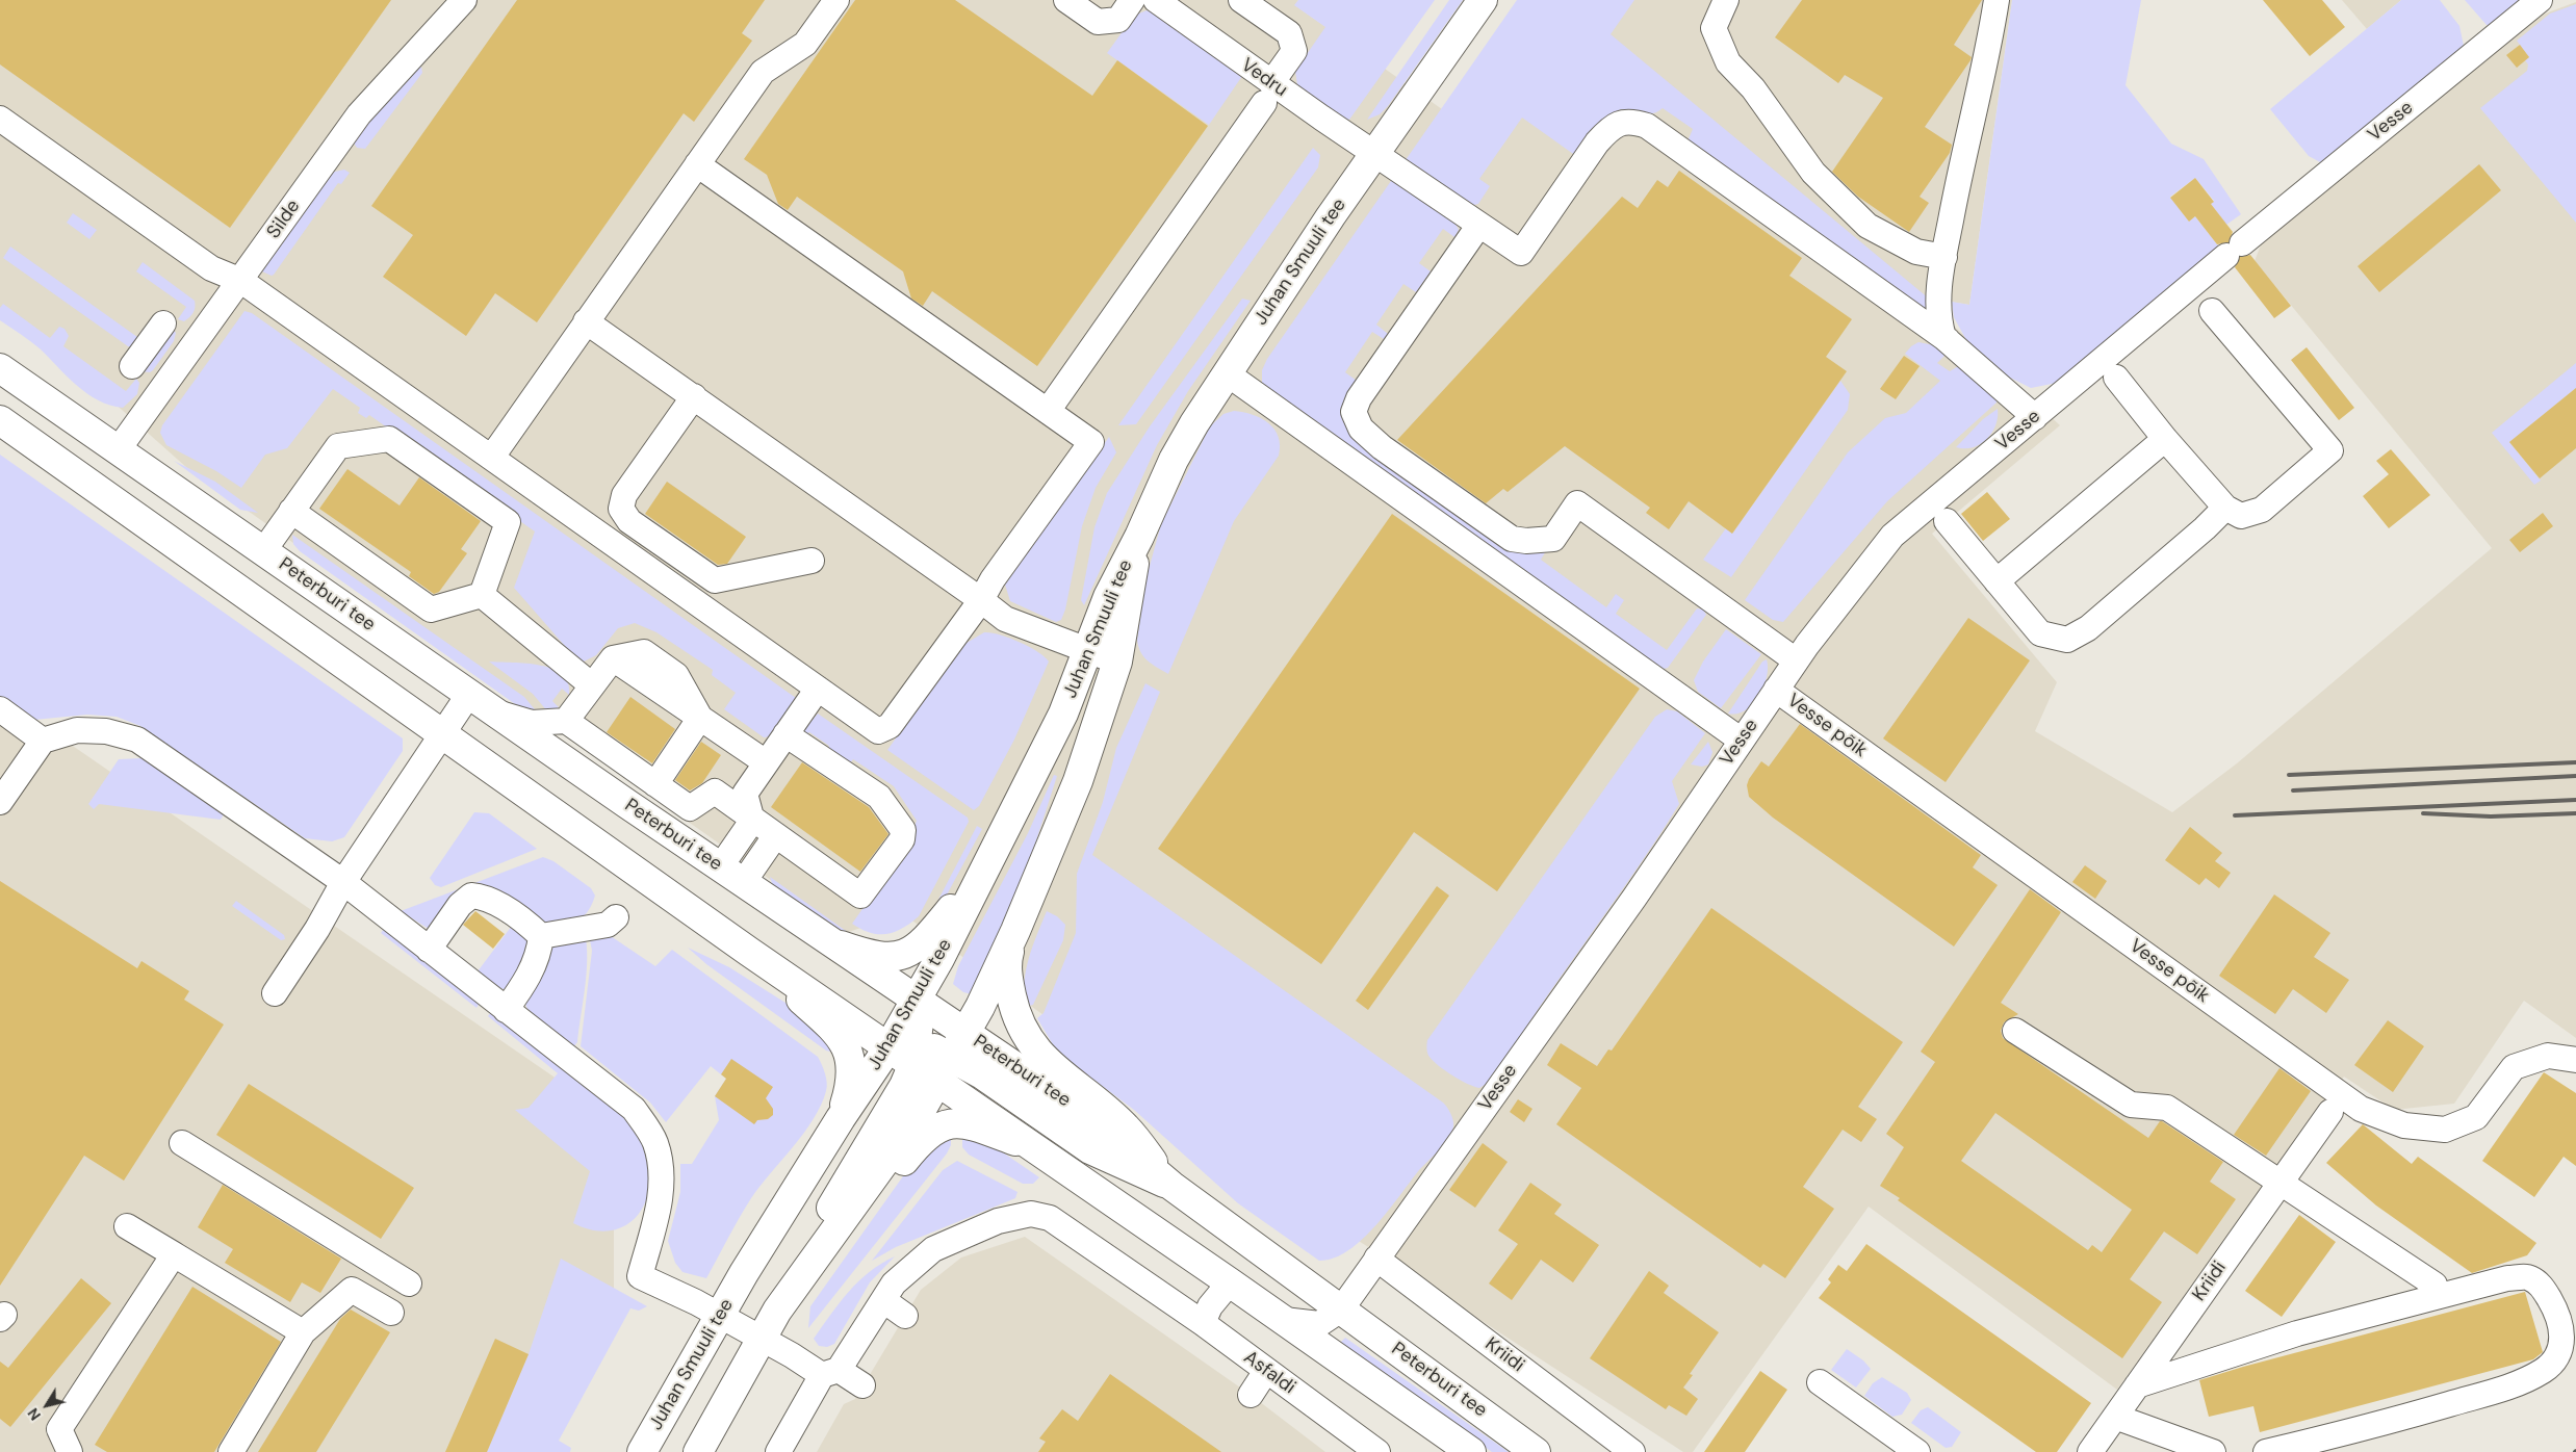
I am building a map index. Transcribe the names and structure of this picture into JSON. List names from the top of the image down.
{
  "streets": {
    "main road": ["Juhan Smuuli tee", "Peterburi tee"],
    "street": [
      "Vedru",
      "Vesse",
      "Silde",
      "Vesse põik",
      "Kriidi",
      "Asfaldi"
    ]
  },
  "crossings": [
    ["Vedru", "Juhan Smuuli tee"],
    ["Vesse", "Peterburi tee"],
    ["Vesse", "Vesse põik"],
    ["Vesse", "Kriidi"],
    ["Silde", "Peterburi tee"],
    ["Juhan Smuuli tee", "Peterburi tee"]
  ],
  "north": "bottom left"
}
